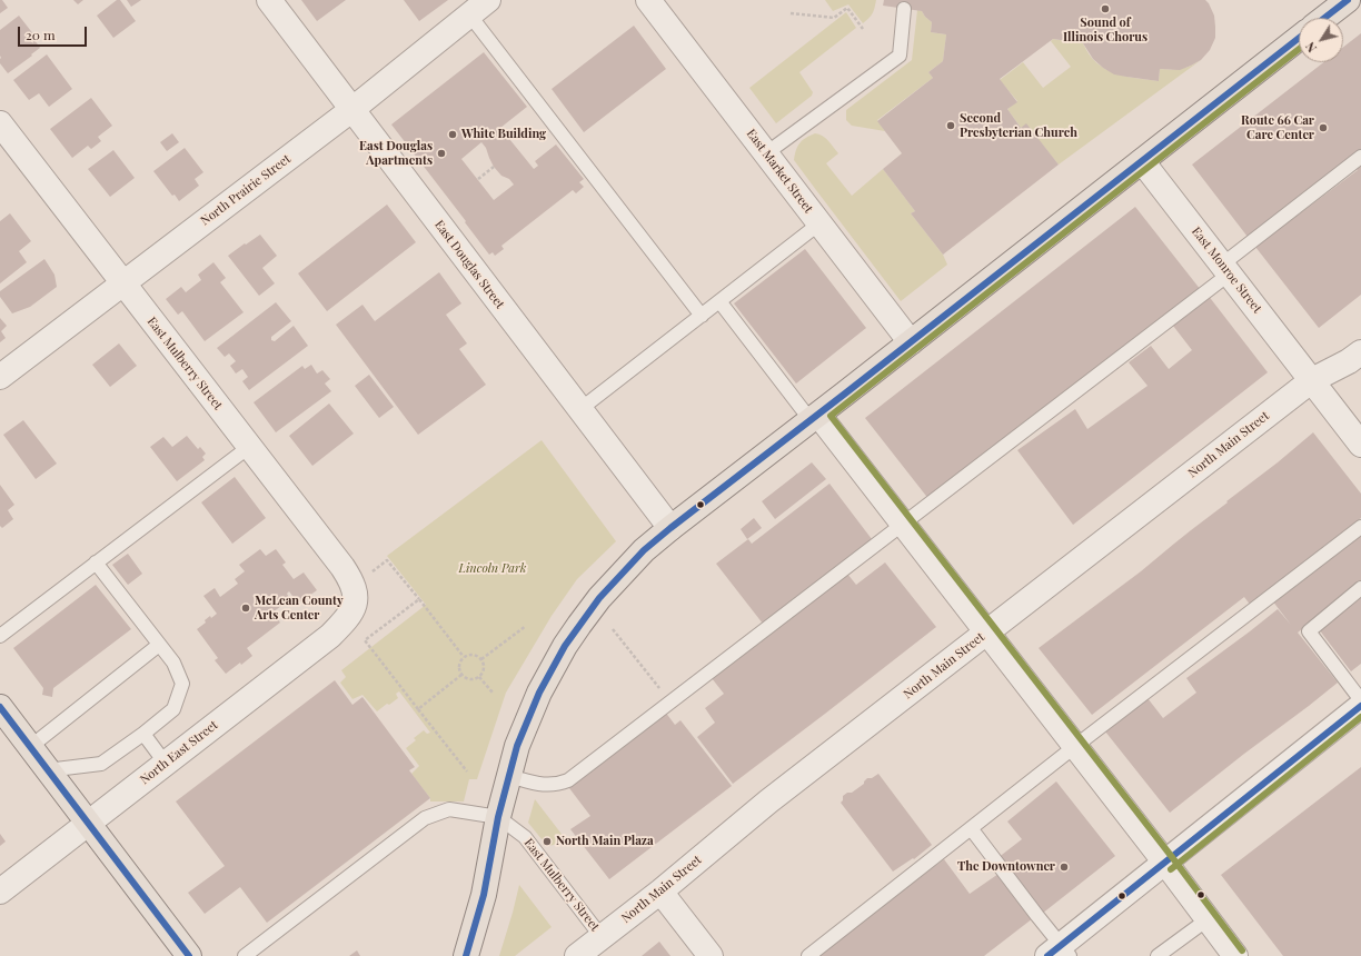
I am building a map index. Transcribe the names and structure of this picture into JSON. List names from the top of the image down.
{
  "streets": {
    "street": [
      "East Market Street",
      "North Prairie Street",
      "East Douglas Street",
      "East Monroe Street",
      "East Mulberry Street",
      "North Main Street",
      "North East Street"
    ]
  },
  "crossings": [
    ["North Prairie Street", "East Douglas Street"],
    ["North Prairie Street", "East Mulberry Street"],
    ["East Monroe Street", "North Main Street"],
    ["East Mulberry Street", "North Main Street"],
    ["East Mulberry Street", "North East Street"]
  ],
  "parks": ["Lincoln Park"],
  "places": [
    "Sound of Illinois Chorus",
    "Second Presbyterian Church",
    "Route 66 Car Care Center",
    "White Building",
    "East Douglas Apartments",
    "McLean County Arts Center",
    "North Main Plaza",
    "The Downtowner"
  ],
  "scale_bar": "20 m",
  "north": "bottom left"
}
